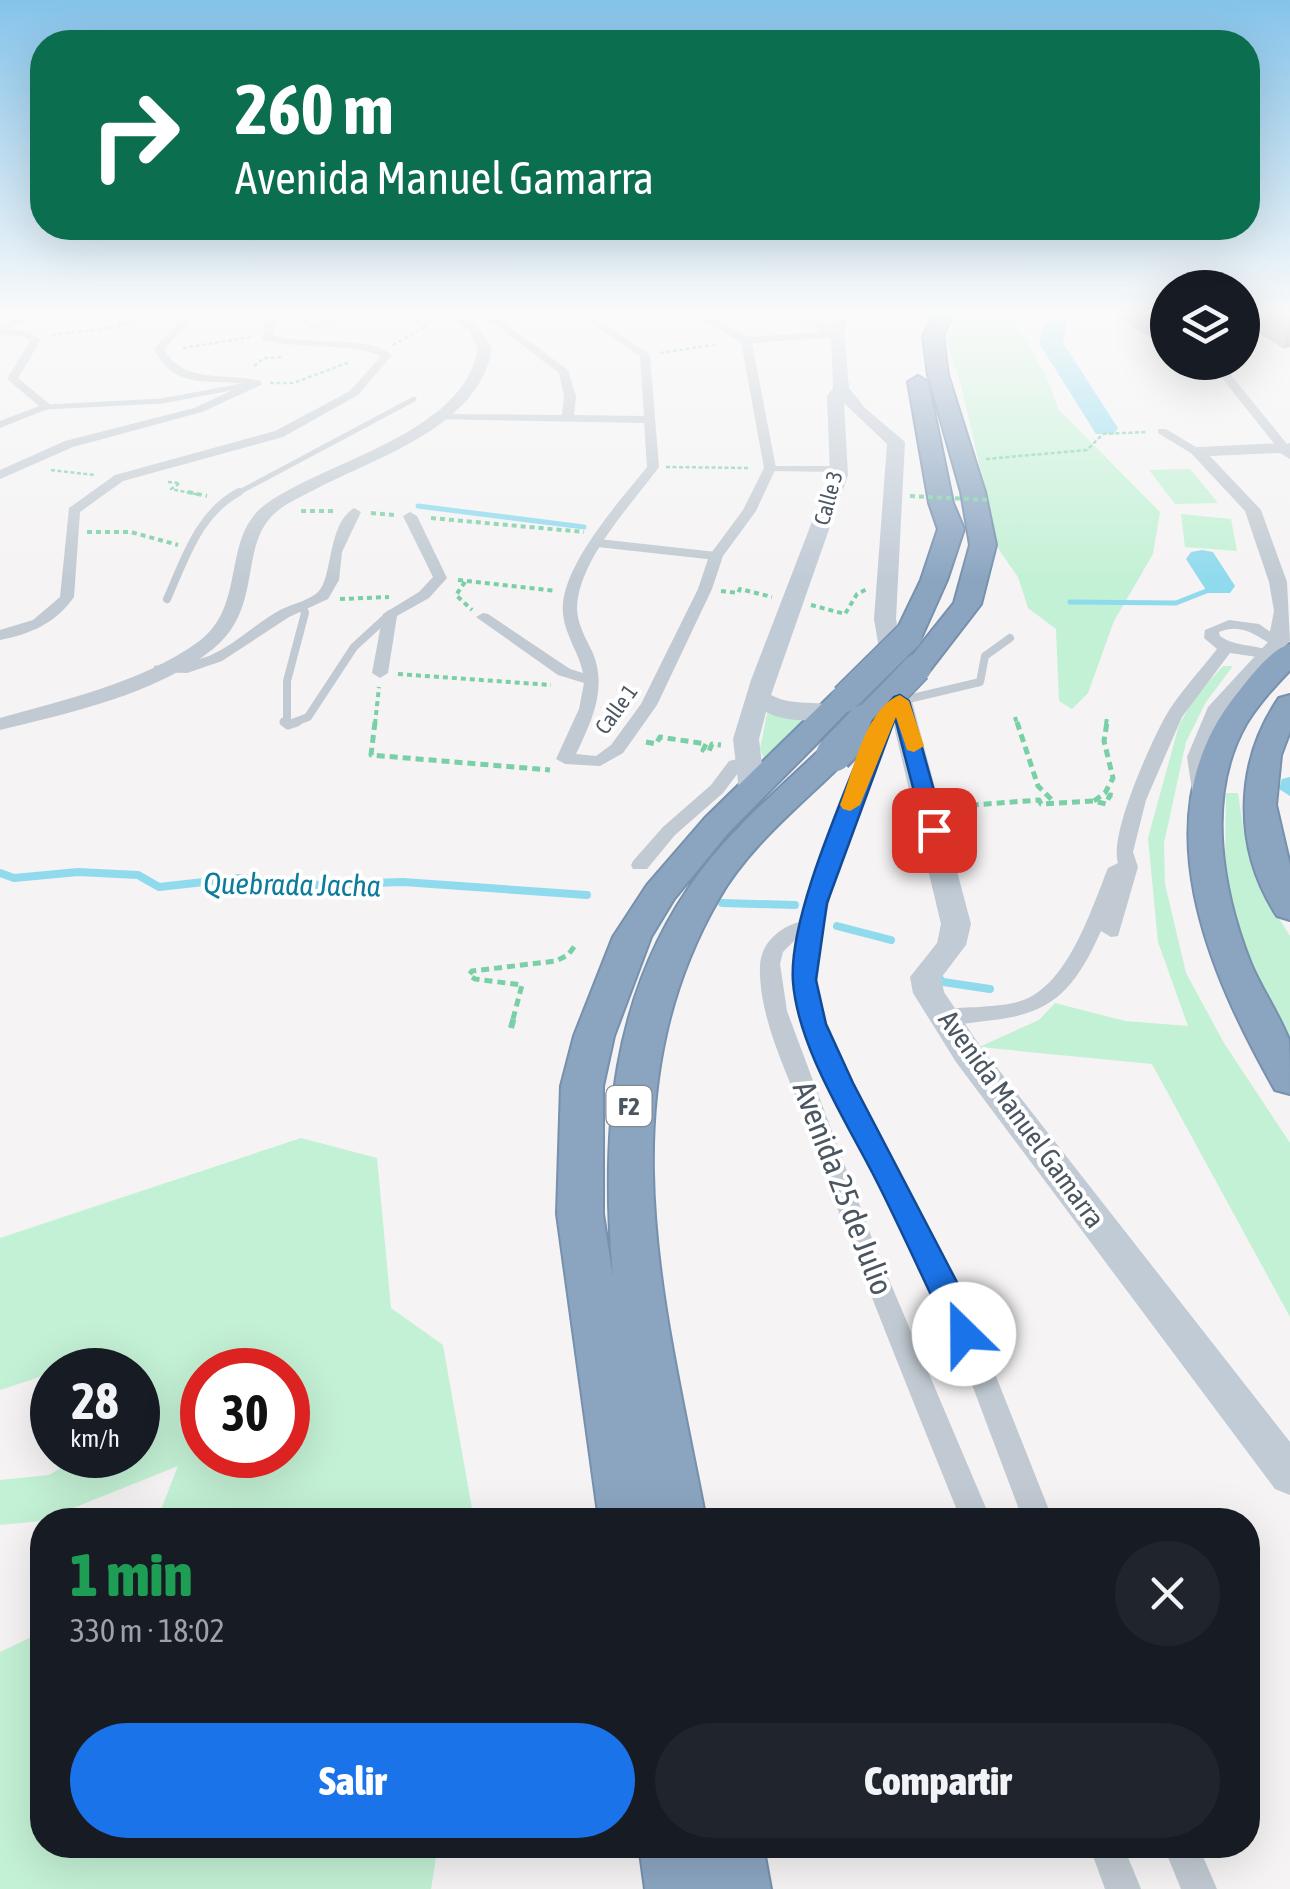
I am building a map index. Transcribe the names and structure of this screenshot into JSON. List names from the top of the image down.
{
  "streets": {
    "highway": ["F2"],
    "main road": ["Calle 3", "Avenida Manuel Gamarra"],
    "street": ["Calle 1", "Avenida 25 de Julio"]
  },
  "crossings": [
    ["Calle 3", "F2"],
    ["Avenida Manuel Gamarra", "Avenida 25 de Julio"]
  ],
  "water": ["Quebrada Jacha"],
  "page": {
    "turn": ["260 m", "Avenida Manuel Gamarra"],
    "speed": "28 km/h",
    "limit": "30",
    "heading": ["1 min", "330 m · 18:02"],
    "buttons": ["Salir", "Compartir"]
  }
}
